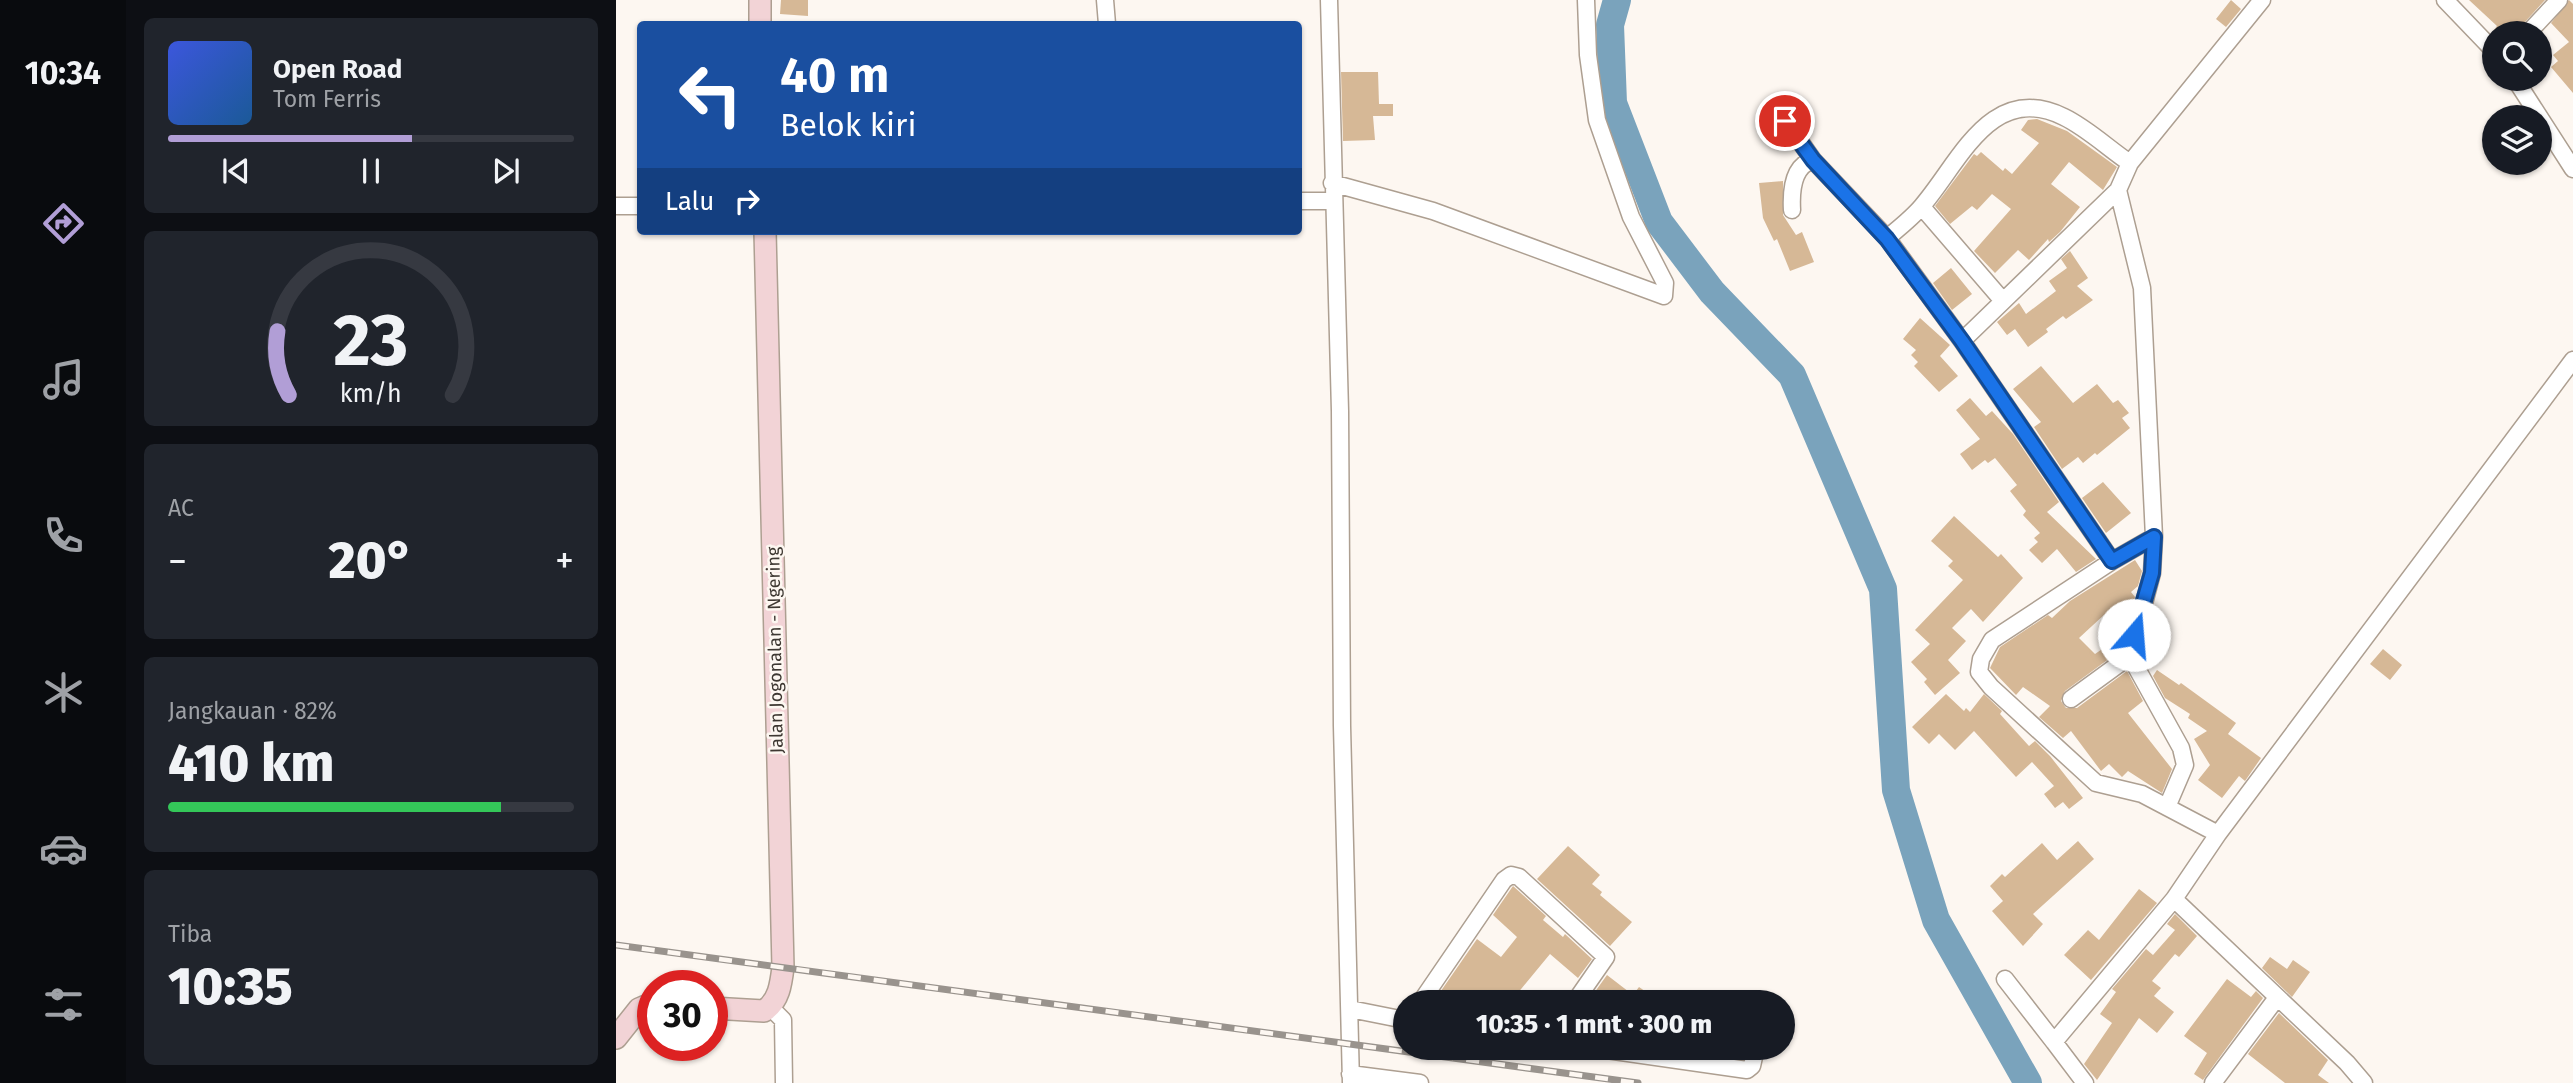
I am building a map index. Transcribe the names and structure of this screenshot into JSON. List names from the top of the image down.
{
  "streets": {
    "main road": ["Jalan Jogonalan - Ngering"]
  },
  "page": {
    "tabs": "10:34",
    "turn": ["40 m", "Belok kiri"],
    "song": ["Open Road", "Tom Ferris"],
    "then": "Lalu",
    "tile": [
      "AC",
      ["Jangkauan · 82%", "410 km"],
      ["Tiba", "10:35"]
    ],
    "heat": ["−", "20°", "+"],
    "limit": "30",
    "trip": "10:35 · 1 mnt · 300 m",
    "gauge": ["23", "km/h"]
  }
}
